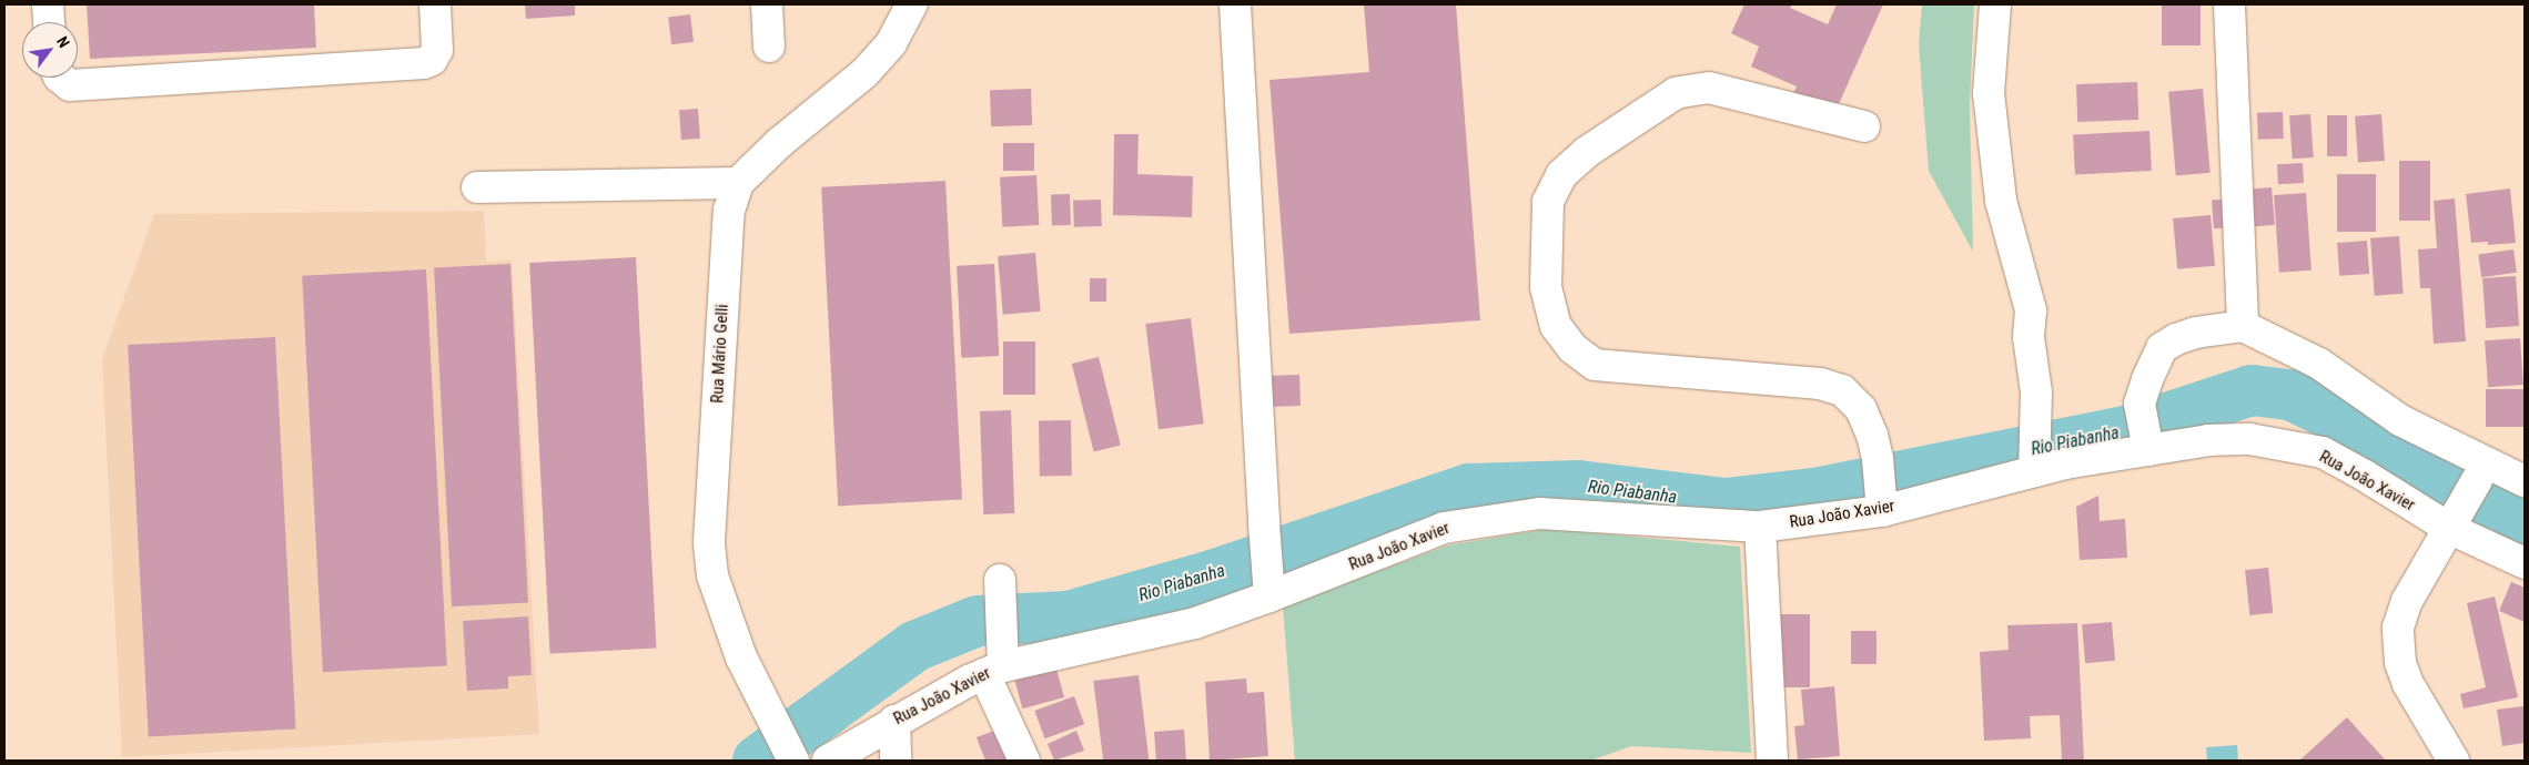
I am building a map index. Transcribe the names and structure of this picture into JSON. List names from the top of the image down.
{
  "streets": {
    "street": ["Rua Mário Gelli", "Rua João Xavier"]
  },
  "water": ["Rio Piabanha"],
  "north": "top right"
}
